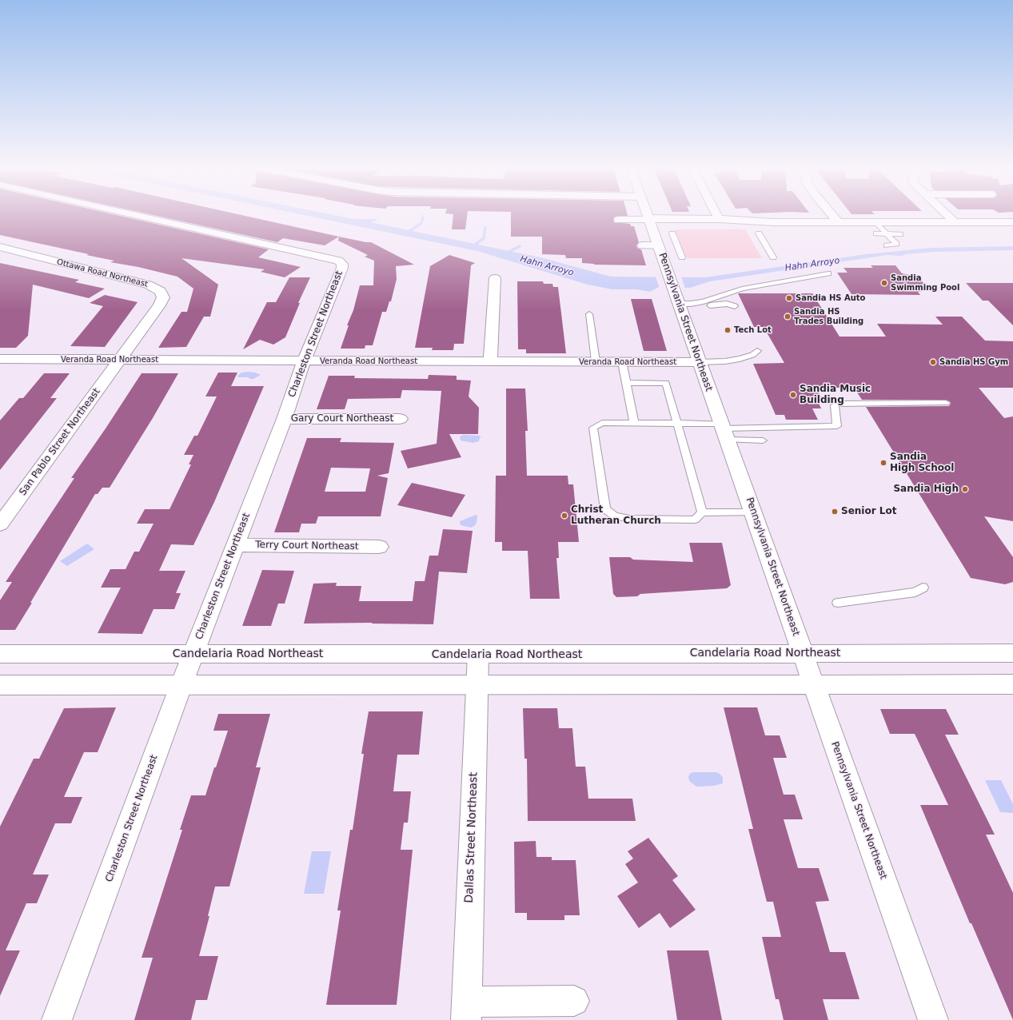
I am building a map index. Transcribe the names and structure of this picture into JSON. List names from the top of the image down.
{
  "streets": {
    "street": [
      "Ottawa Road Northeast",
      "Pennsylvania Street Northeast",
      "Charleston Street Northeast",
      "Veranda Road Northeast",
      "Gary Court Northeast",
      "San Pablo Street Northeast",
      "Terry Court Northeast",
      "Candelaria Road Northeast",
      "Dallas Street Northeast"
    ]
  },
  "crossings": [
    ["Ottawa Road Northeast", "Veranda Road Northeast"],
    ["Ottawa Road Northeast", "San Pablo Street Northeast"],
    ["Pennsylvania Street Northeast", "Veranda Road Northeast"],
    ["Pennsylvania Street Northeast", "Candelaria Road Northeast"],
    ["Charleston Street Northeast", "Veranda Road Northeast"],
    ["Charleston Street Northeast", "Gary Court Northeast"],
    ["Charleston Street Northeast", "Terry Court Northeast"],
    ["Charleston Street Northeast", "Candelaria Road Northeast"],
    ["Veranda Road Northeast", "San Pablo Street Northeast"],
    ["Candelaria Road Northeast", "Dallas Street Northeast"]
  ],
  "water": ["Hahn Arroyo"],
  "places": [
    "Sandia Swimming Pool",
    "Sandia HS Auto",
    "Sandia HS Trades Building",
    "Tech Lot",
    "Sandia HS Gym",
    "Sandia Music Building",
    "Sandia High School",
    "Sandia High",
    "Senior Lot",
    "Christ Lutheran Church"
  ]
}
